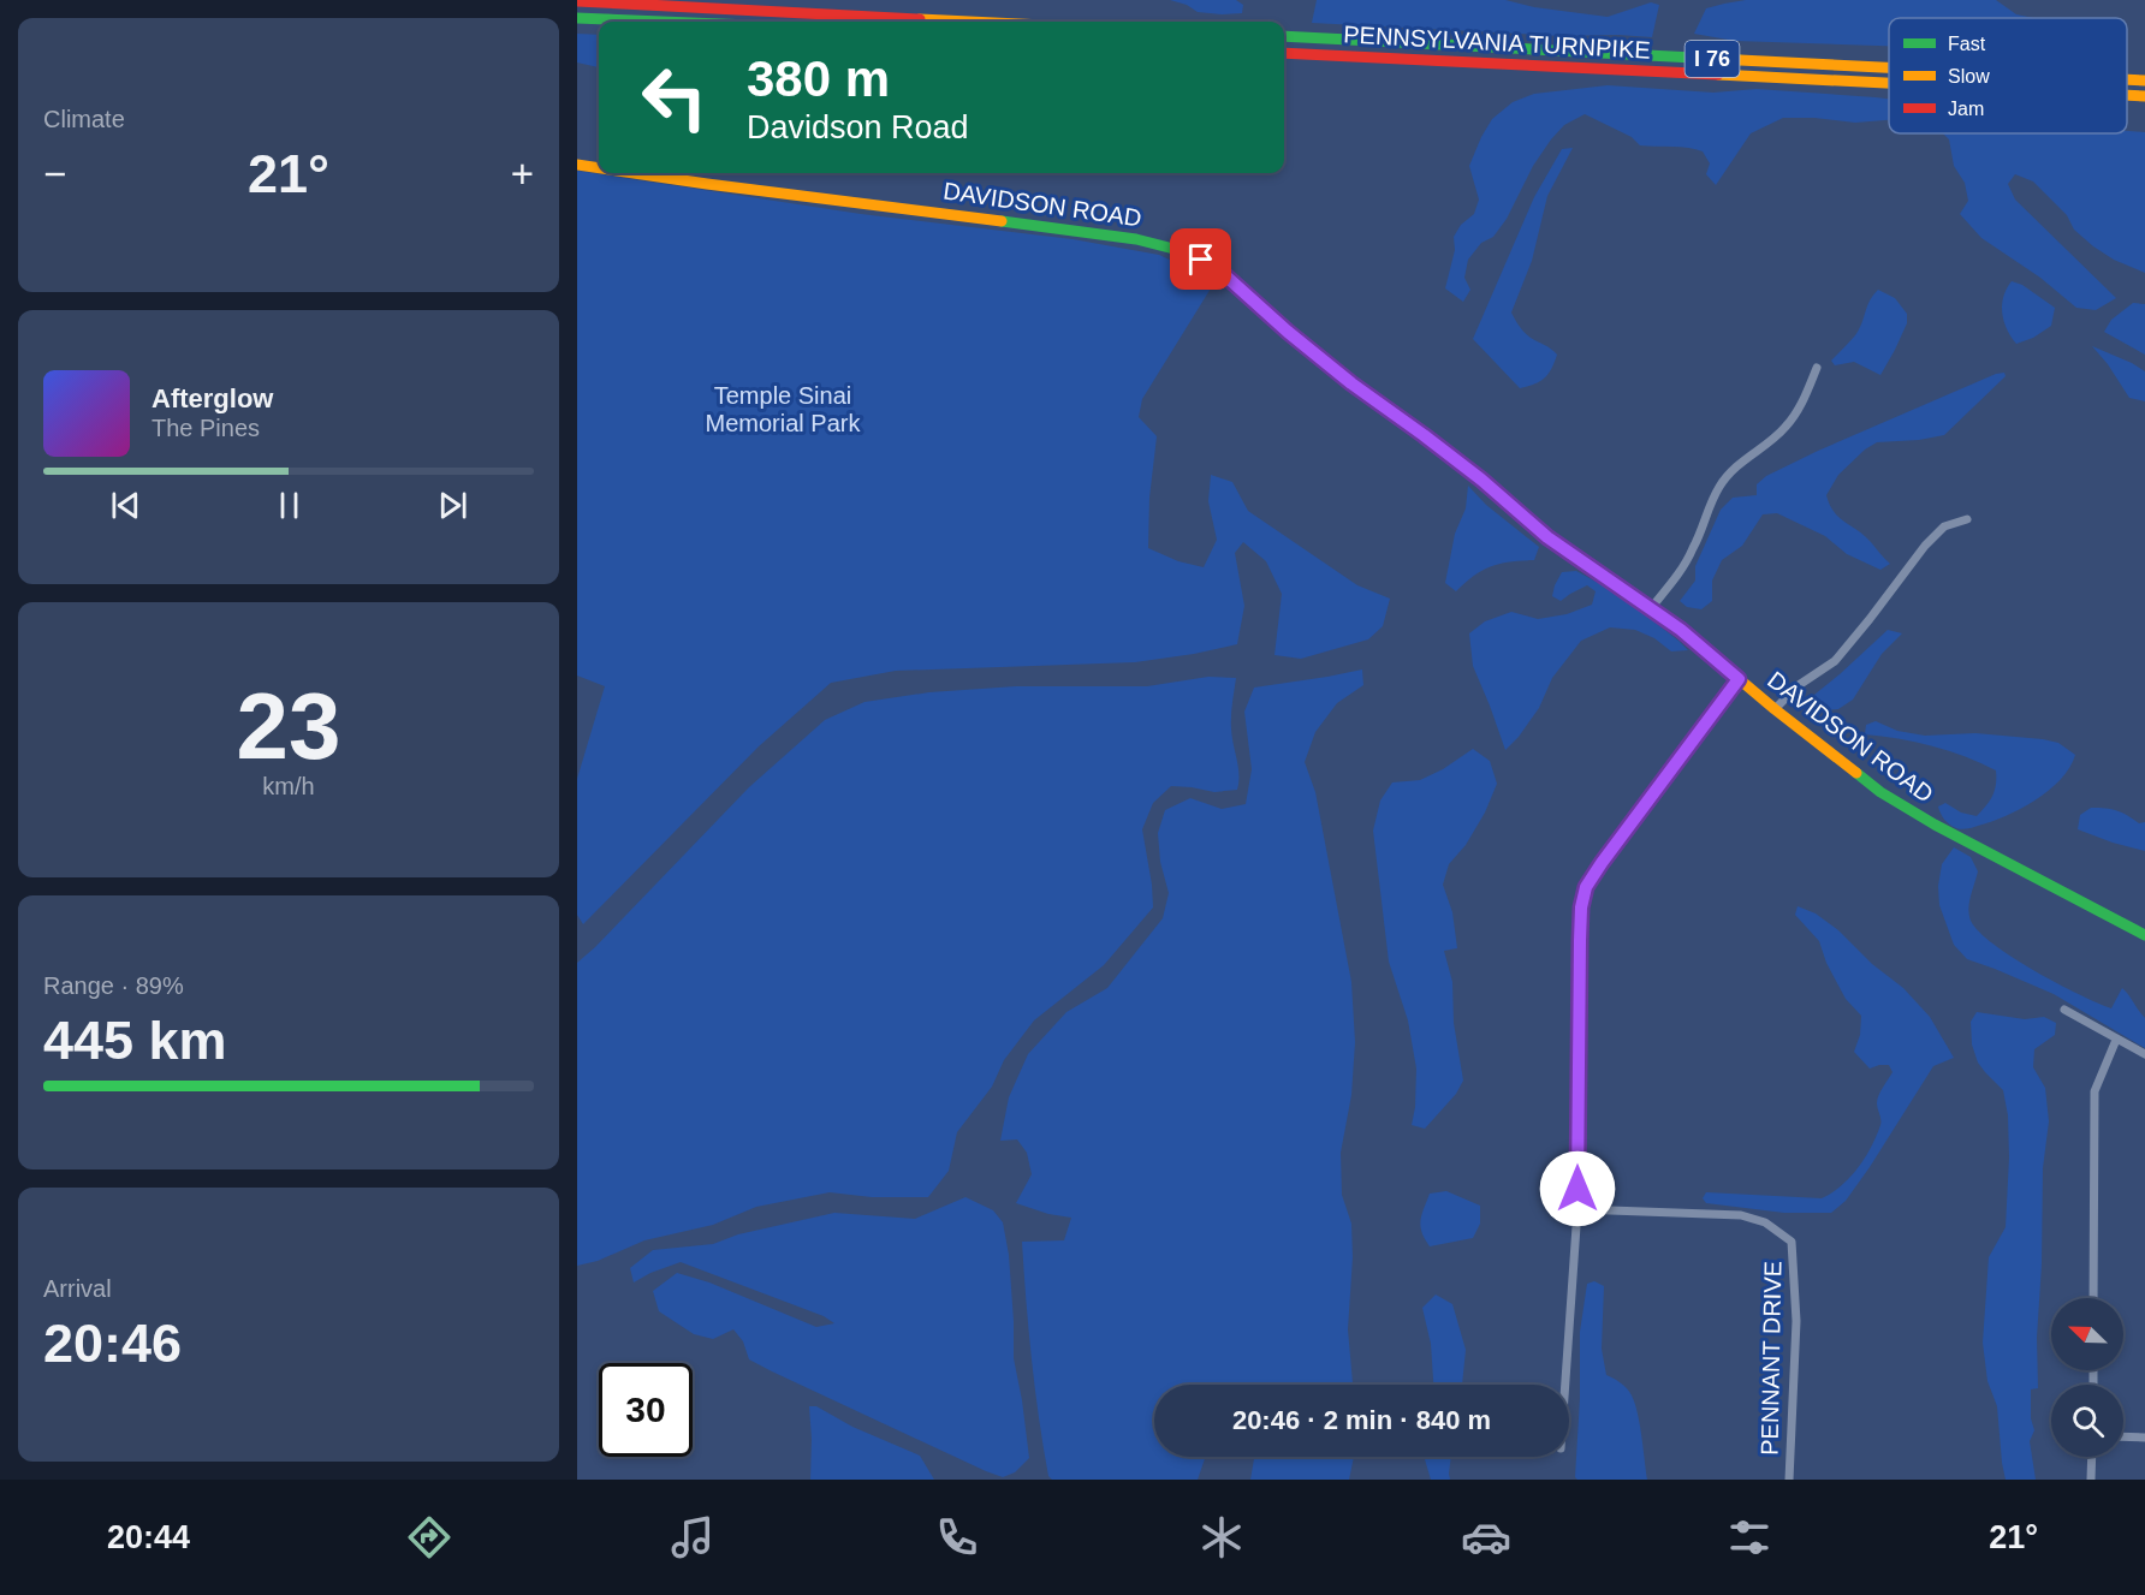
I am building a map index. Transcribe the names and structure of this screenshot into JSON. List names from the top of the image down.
{
  "streets": {
    "main road": ["PENNSYLVANIA TURNPIKE", "I 76", "DAVIDSON ROAD"],
    "street": ["PENNANT DRIVE"]
  },
  "parks": ["Temple Sinai Memorial Park"],
  "legend": ["Fast", "Slow", "Jam"],
  "north": "top left",
  "page": {
    "tile": [
      "Climate",
      ["23", "km/h"],
      ["Range · 89%", "445 km"],
      ["Arrival", "20:46"]
    ],
    "turn": ["380 m", "Davidson Road"],
    "heat": ["−", "21°", "+"],
    "song": ["Afterglow", "The Pines"],
    "limit": "30",
    "trip": "20:46 · 2 min · 840 m",
    "tabs": ["20:44", "21°"]
  }
}
